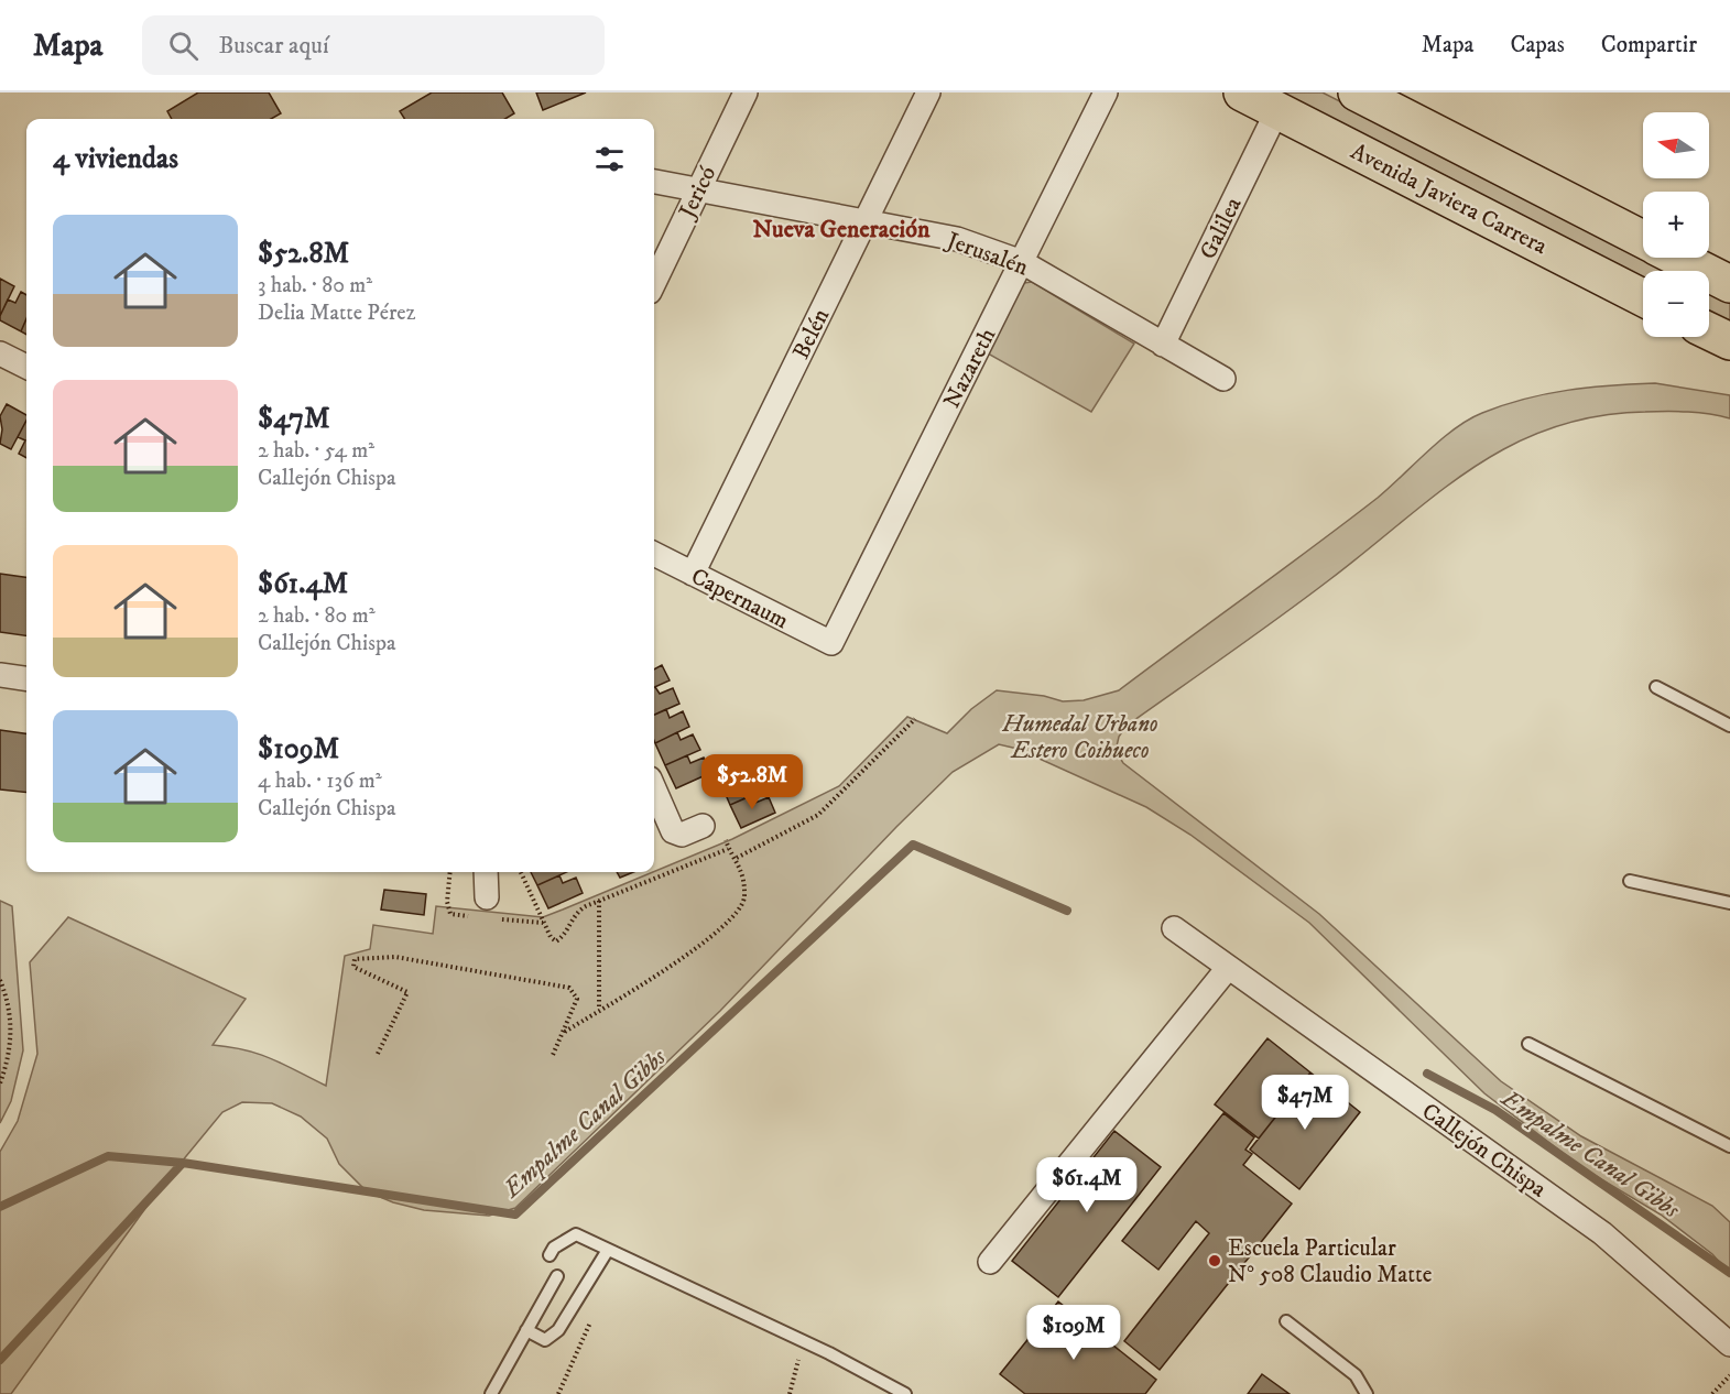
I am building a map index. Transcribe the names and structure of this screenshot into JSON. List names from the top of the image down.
{
  "streets": {
    "main road": ["Avenida Javiera Carrera"],
    "street": [
      "Jericó",
      "Galilea",
      "Jerusalén",
      "Belén",
      "Nazareth",
      "Capernaum",
      "Callejón Chispa"
    ]
  },
  "crossings": [
    ["Jericó", "Jerusalén"],
    ["Avenida Javiera Carrera", "Galilea"],
    ["Galilea", "Jerusalén"],
    ["Jerusalén", "Belén"],
    ["Jerusalén", "Nazareth"],
    ["Belén", "Capernaum"],
    ["Nazareth", "Capernaum"]
  ],
  "districts": ["Nueva Generación"],
  "water": ["Empalme Canal Gibbs"],
  "parks": ["Humedal Urbano Estero Coihueco"],
  "places": ["Escuela Particular N° 508 Claudio Matte"],
  "north": "left",
  "page": {
    "header": "Mapa",
    "search": "Buscar aquí",
    "nav": ["Mapa", "Capas", "Compartir"],
    "map_buttons": ["+", "−"],
    "heading": "4 viviendas",
    "list": [
      {
        "name": "$52.8M",
        "note": "3 hab. · 80 m² · Delia Matte Pérez"
      },
      {
        "name": "$47M",
        "note": "2 hab. · 54 m² · Callejón Chispa"
      },
      {
        "name": "$61.4M",
        "note": "2 hab. · 80 m² · Callejón Chispa"
      },
      {
        "name": "$109M",
        "note": "4 hab. · 136 m² · Callejón Chispa"
      }
    ],
    "price": [
      "$52.8M",
      "$47M",
      "$61.4M",
      "$109M"
    ]
  }
}
